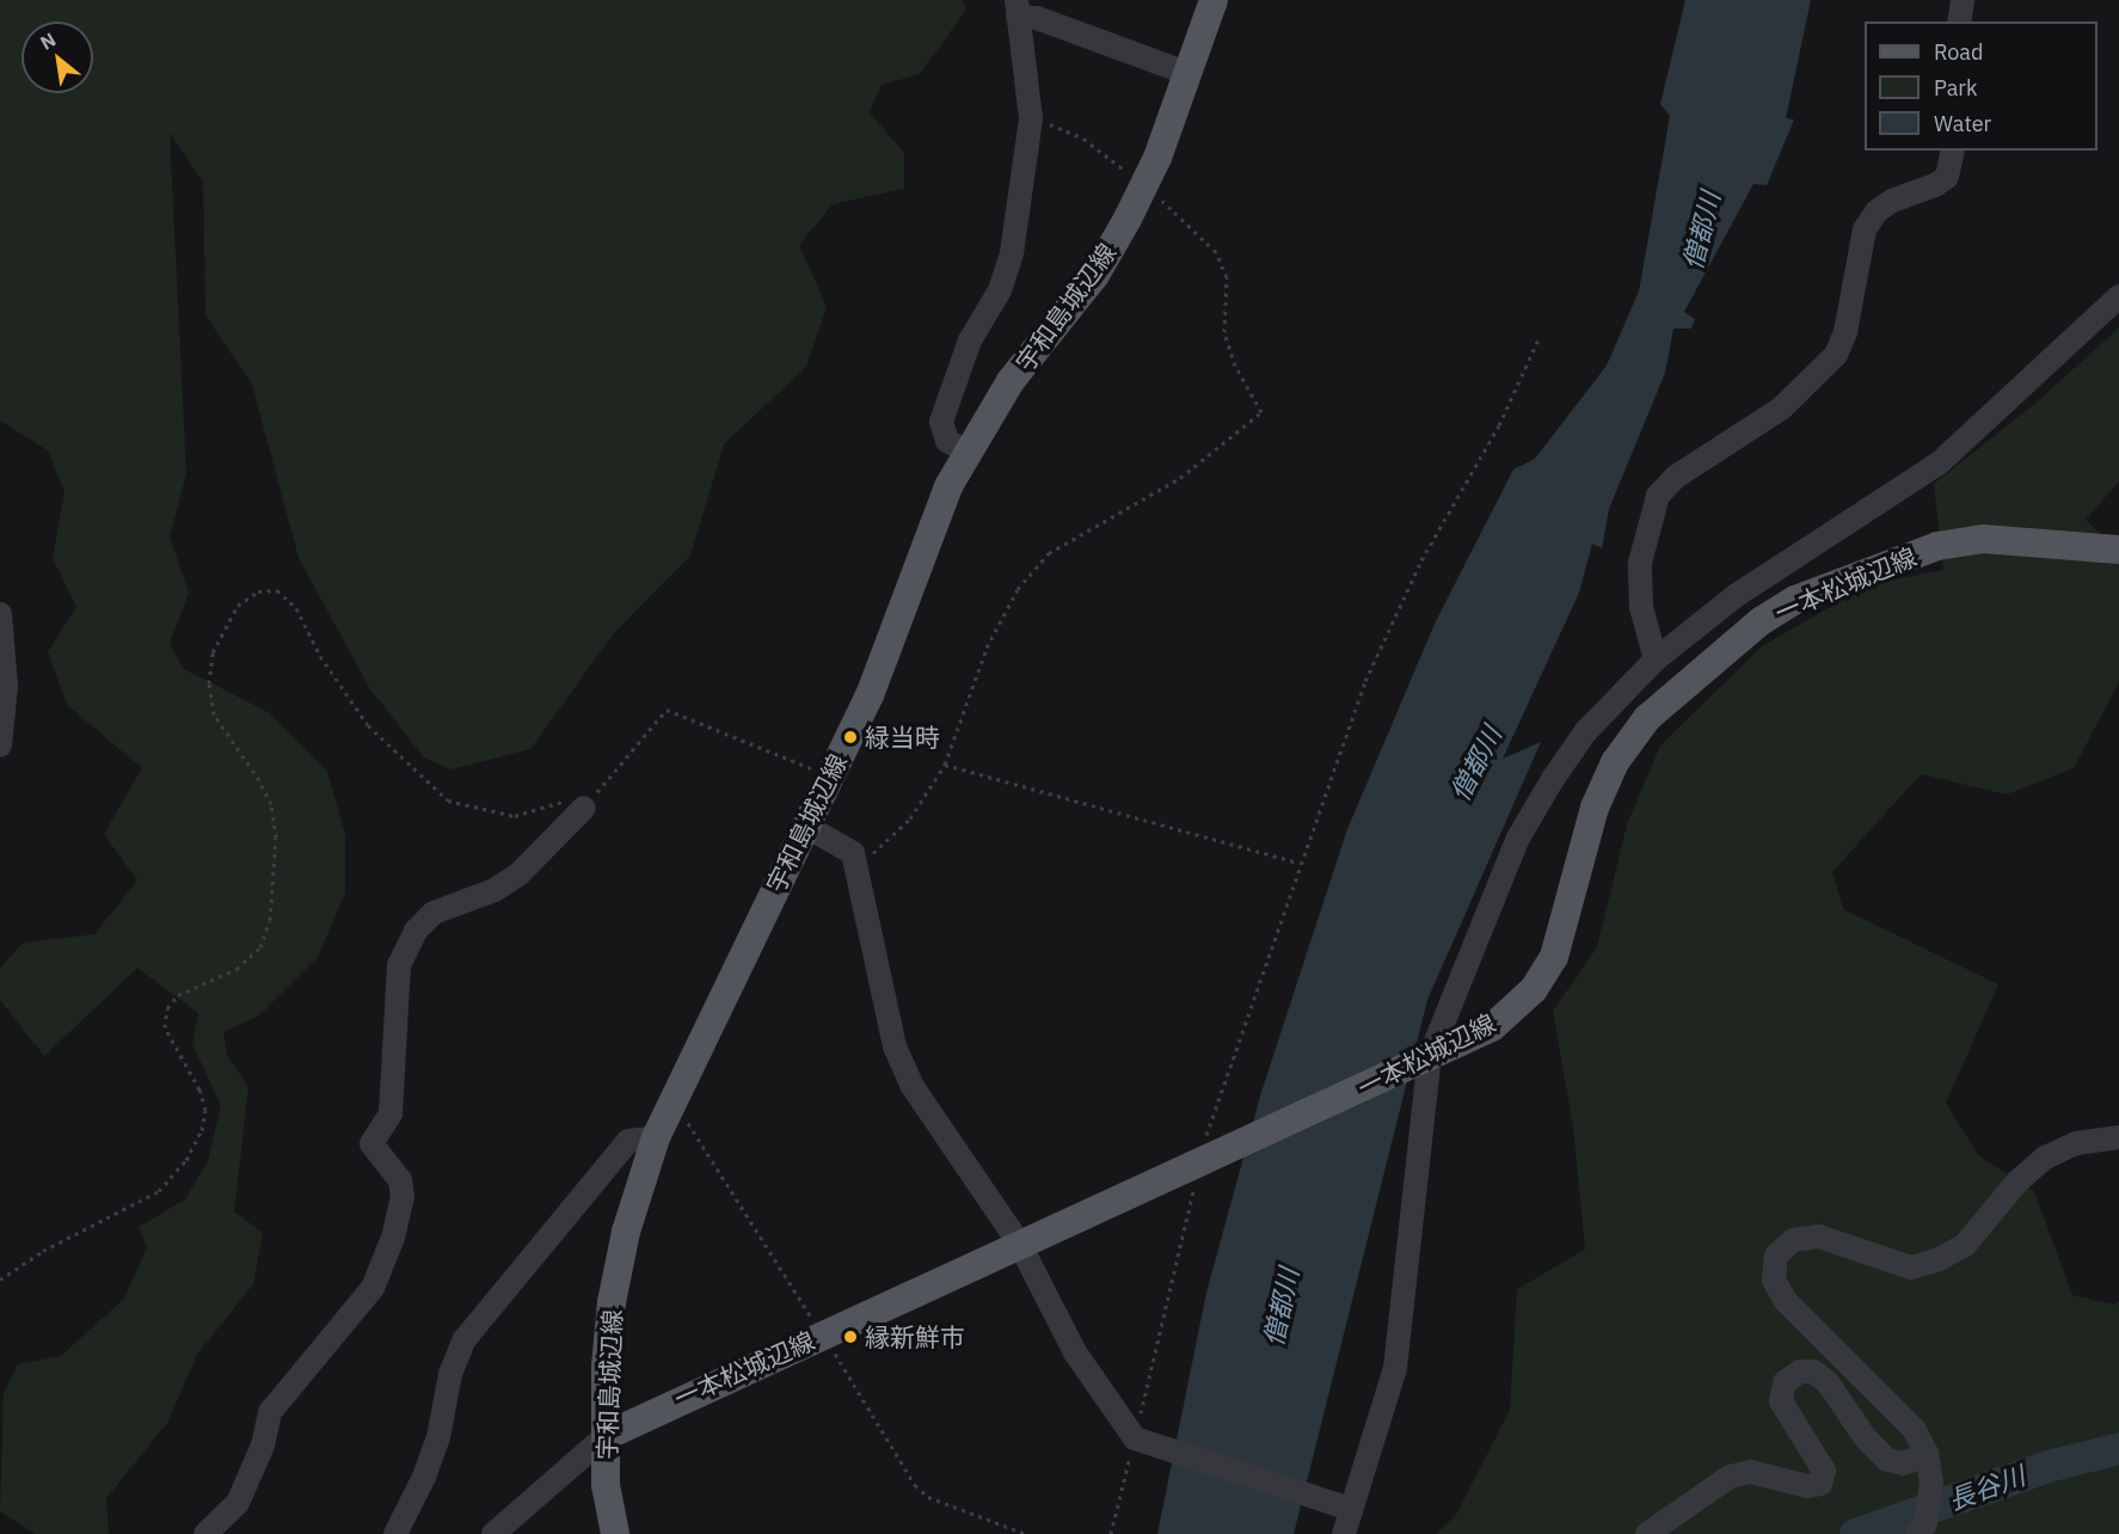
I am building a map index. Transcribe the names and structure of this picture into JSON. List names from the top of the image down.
{
  "streets": {
    "main road": ["宇和島城辺線", "一本松城辺線"]
  },
  "crossings": [
    ["宇和島城辺線", "一本松城辺線"]
  ],
  "water": ["僧都川", "長谷川"],
  "places": ["緑当時", "縁新鮮市"],
  "legend": ["Road", "Park", "Water"],
  "north": "top left"
}
